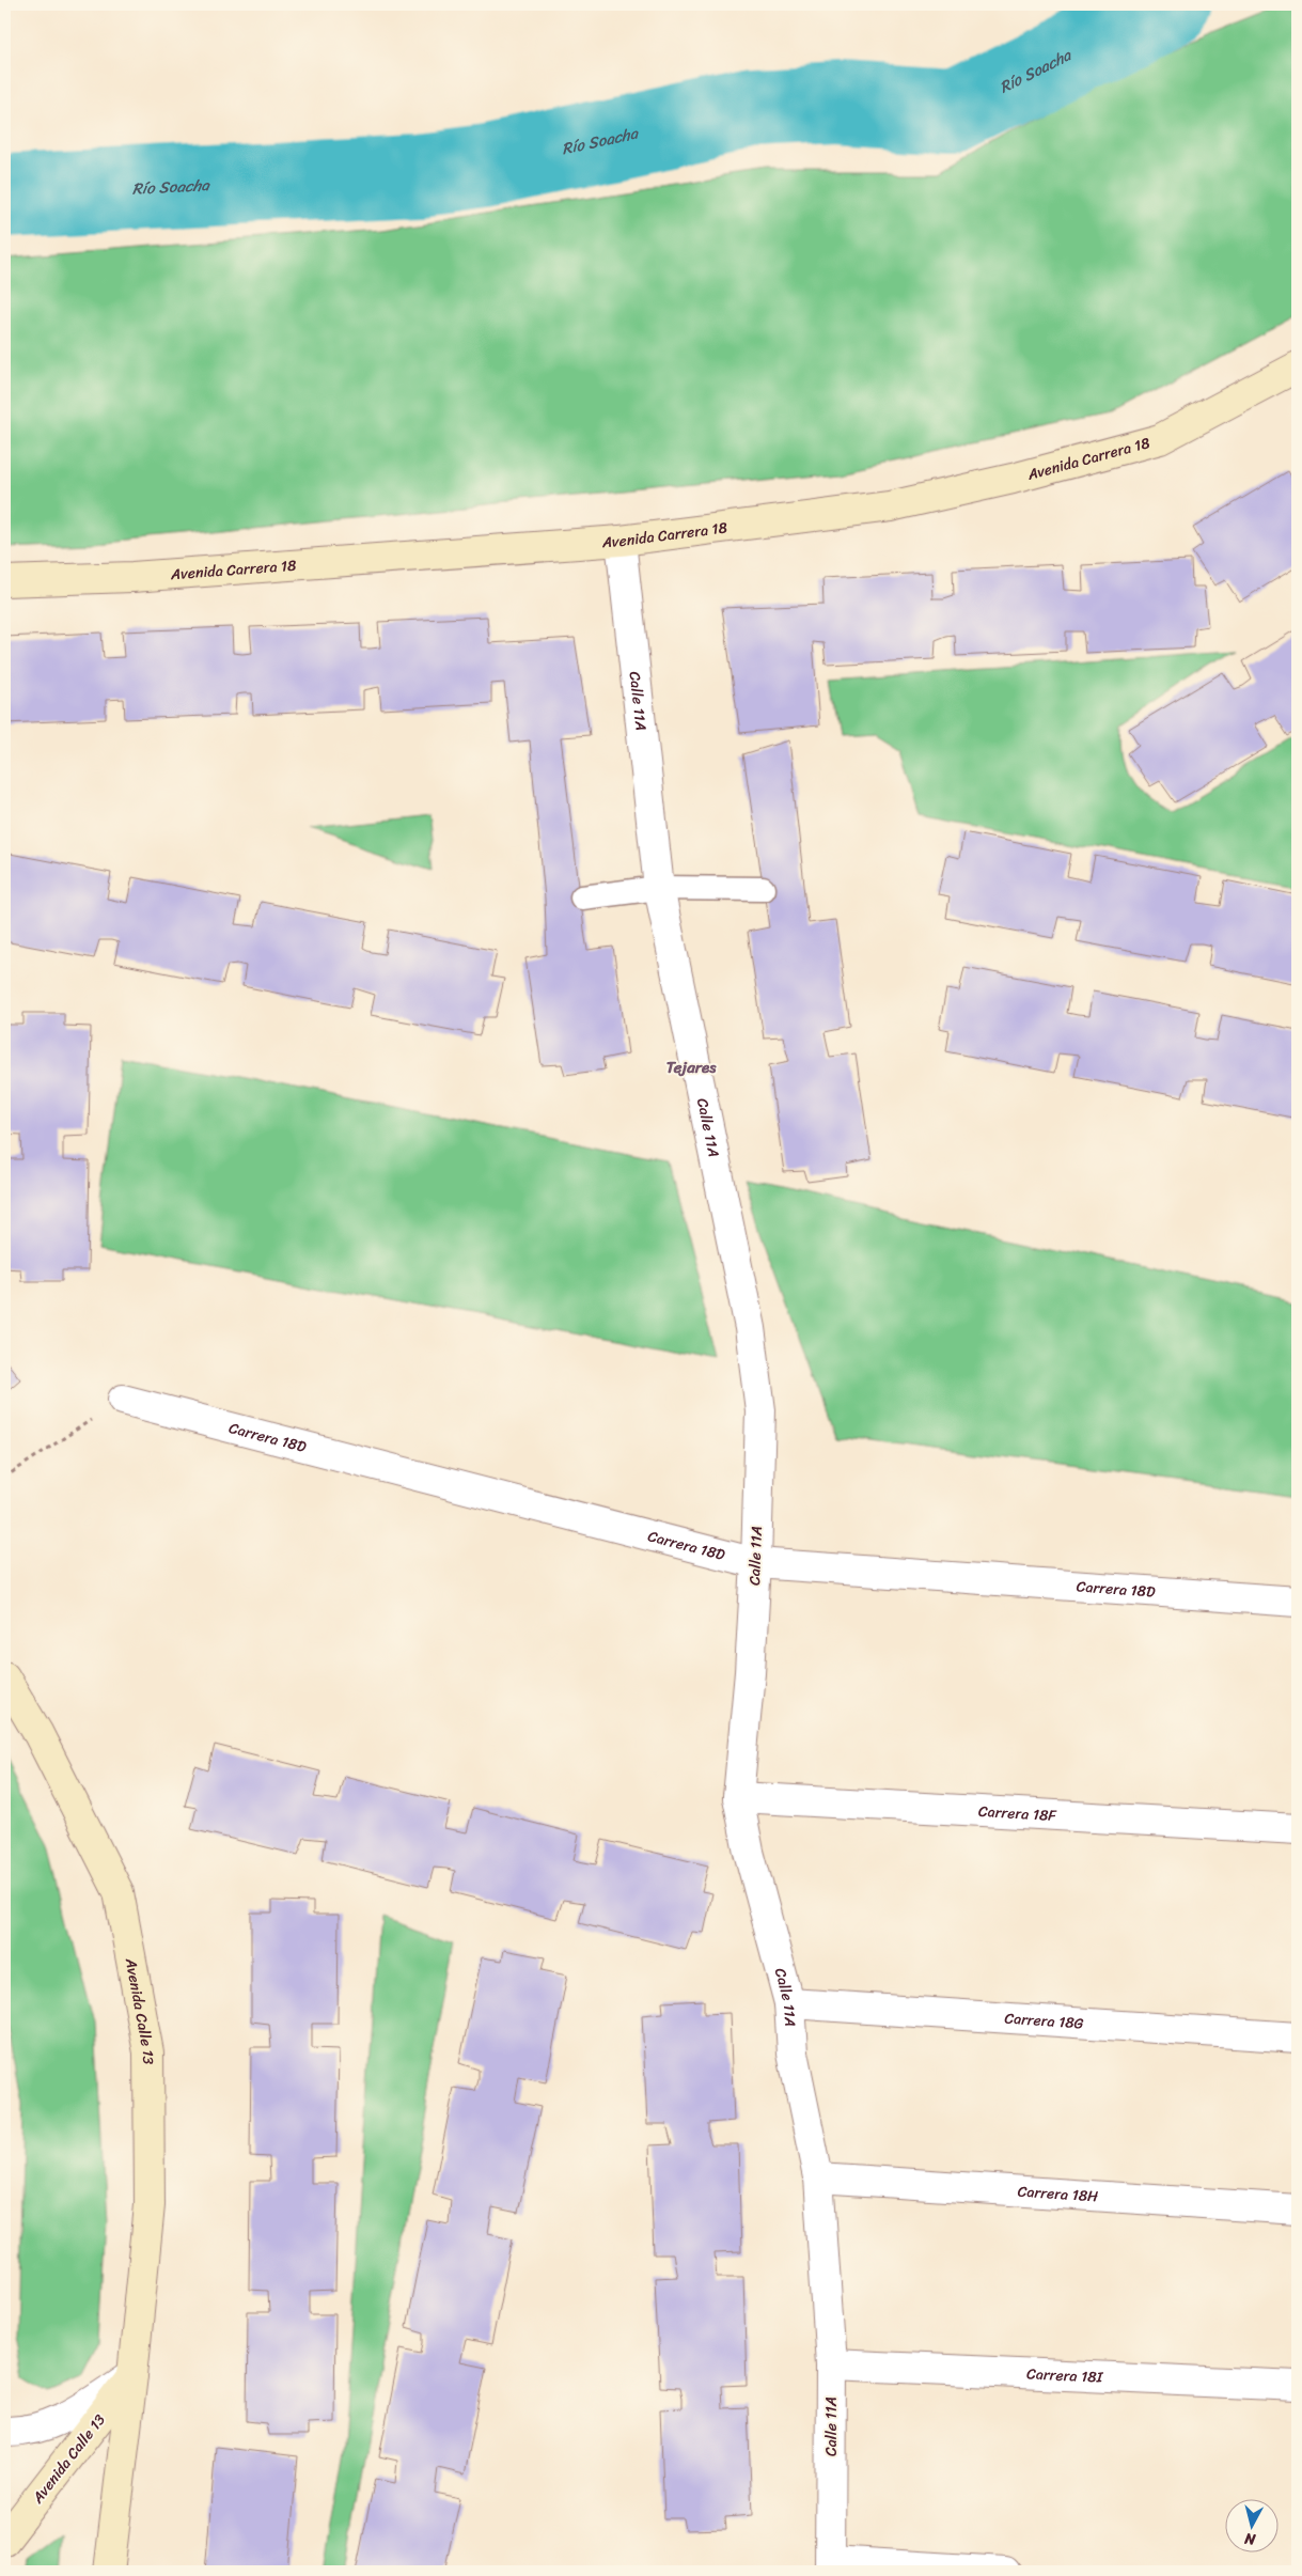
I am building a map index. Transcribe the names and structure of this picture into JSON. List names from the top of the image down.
{
  "streets": {
    "street": [
      "Avenida Carrera 18",
      "Calle 11A",
      "Carrera 18D",
      "Carrera 18F",
      "Avenida Calle 13",
      "Carrera 18G",
      "Carrera 18H",
      "Carrera 18I"
    ]
  },
  "crossings": [
    ["Avenida Carrera 18", "Calle 11A"],
    ["Calle 11A", "Carrera 18D"],
    ["Calle 11A", "Carrera 18F"],
    ["Calle 11A", "Carrera 18G"],
    ["Calle 11A", "Carrera 18H"],
    ["Calle 11A", "Carrera 18I"]
  ],
  "districts": ["Tejares"],
  "water": ["Río Soacha"],
  "north": "bottom"
}
